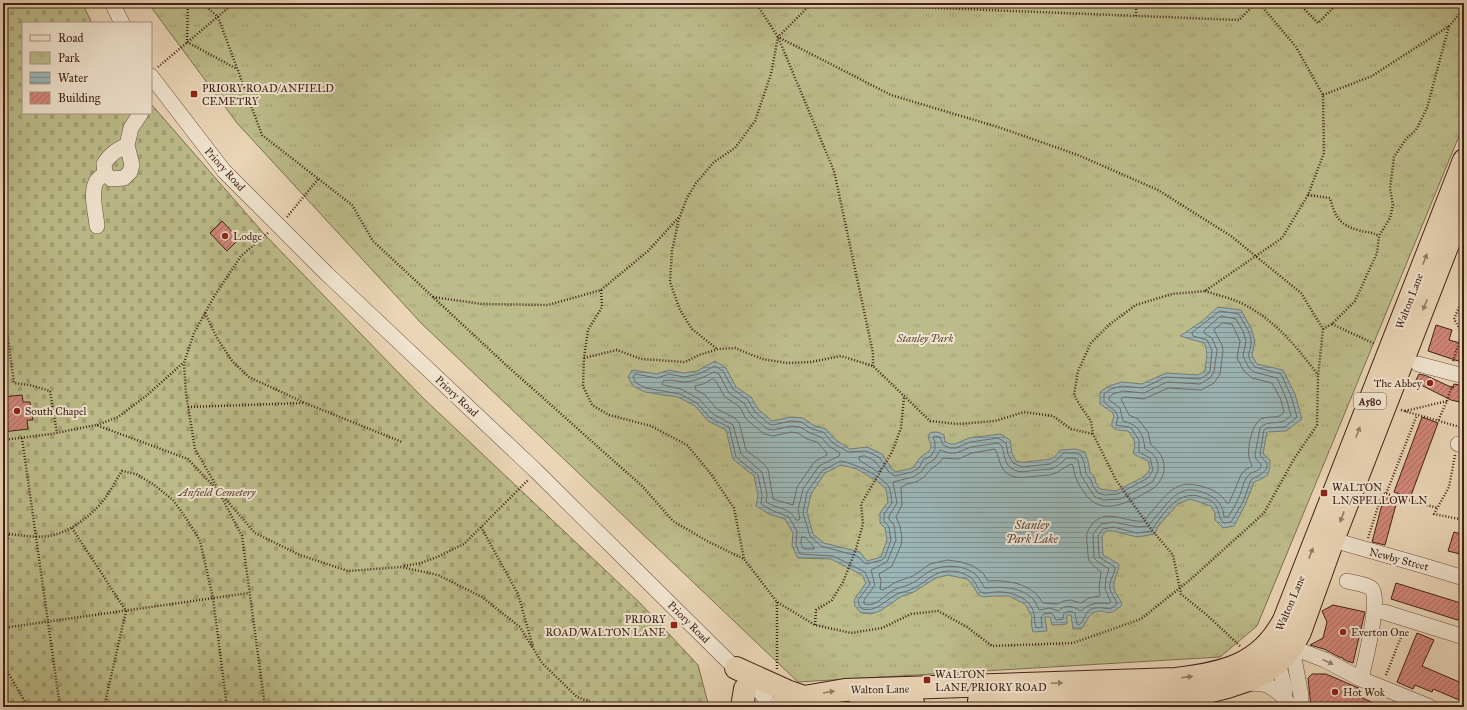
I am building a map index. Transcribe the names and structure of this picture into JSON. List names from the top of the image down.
{
  "streets": {
    "highway": ["Walton Lane", "A580"],
    "street": ["Priory Road", "Newby Street"]
  },
  "crossings": [
    ["Walton Lane", "Newby Street"]
  ],
  "water": ["Stanley Park Lake"],
  "parks": ["Stanley Park", "Anfield Cemetery"],
  "places": {
    "transit": [
      "PRIORY ROAD/ANFIELD CEMETRY",
      "WALTON LN/SPELLOW LN",
      "PRIORY ROAD/WALTON LANE",
      "WALTON LANE/PRIORY ROAD"
    ],
    "other": [
      "Lodge",
      "The Abbey",
      "South Chapel",
      "Everton One",
      "Hot Wok"
    ]
  },
  "legend": [
    "Road",
    "Park",
    "Water",
    "Building"
  ]
}
